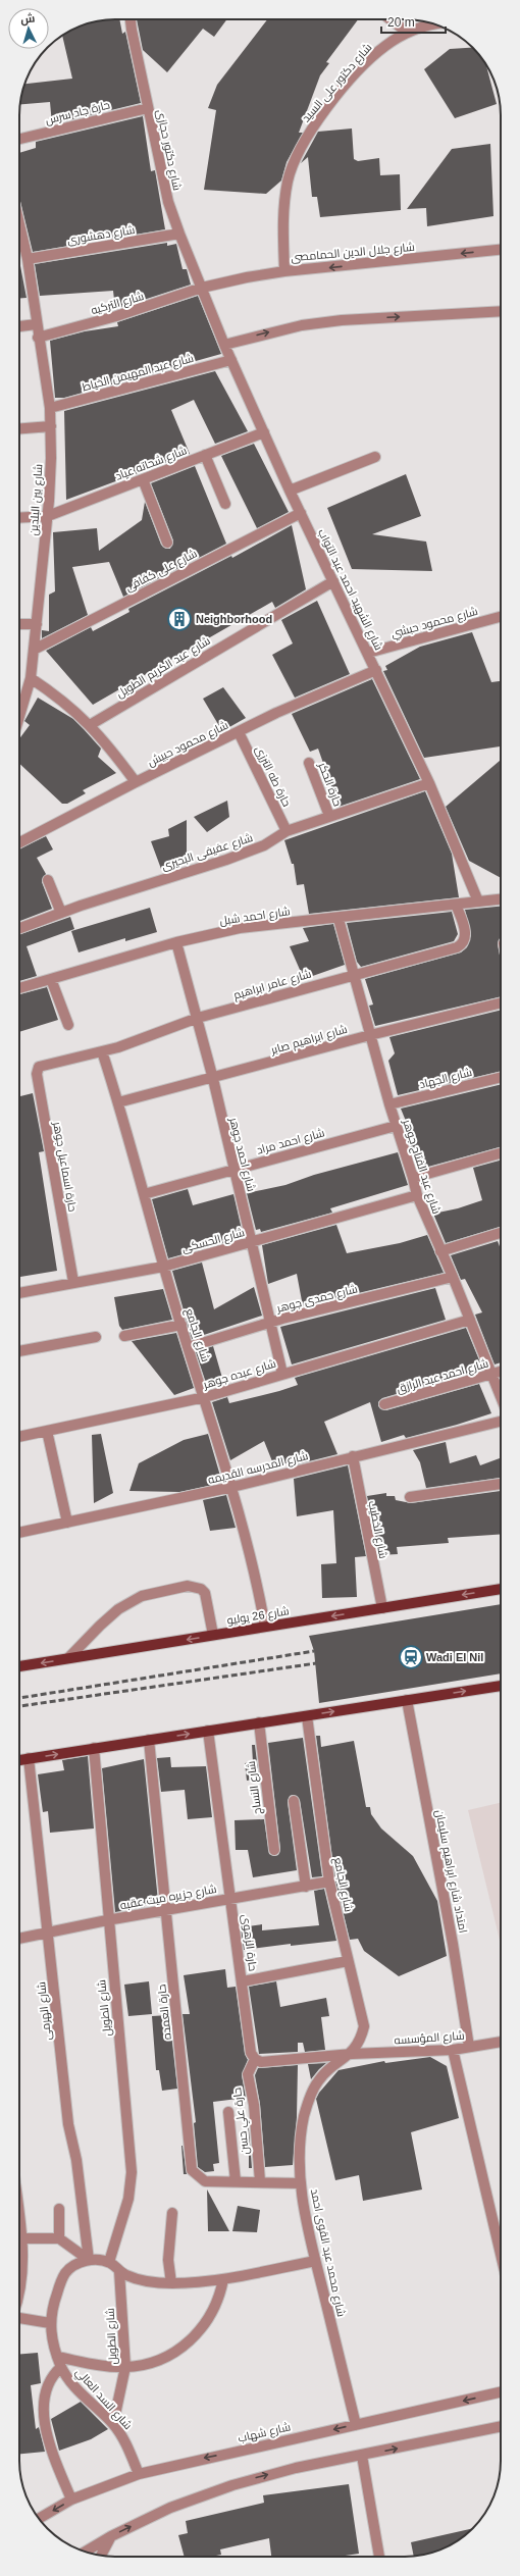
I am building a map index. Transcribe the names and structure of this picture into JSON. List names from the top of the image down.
{
  "streets": {
    "main road": ["شارع 26 يوليو"],
    "street": [
      "شارع دكتور على السيد",
      "حارة جاد سرس",
      "شارع دكتور حجازى",
      "شارع دهشورى",
      "شارع جلال الدين الحمامصى",
      "شارع التركيه",
      "شارع عبد المهيمن الخياط",
      "شارع شحاته عياد",
      "شارع بين البلدين",
      "شارع على كفافى",
      "شارع الشهيد احمد عبد التواب",
      "شارع محمود حبشي",
      "شارع عبد الكريم الطويل",
      "شارع محمود حبيش",
      "حارة طه الترزى",
      "حارة الحكر",
      "شارع عفيفى البحيرى",
      "شارع احمد شبل",
      "شارع عامر ابراهيم",
      "شارع ابراهيم صابر",
      "شارع الجهاد",
      "شارع احمد مراد",
      "شارع احمد جوهر",
      "حارة اسماعيل جوهر",
      "شارع عبد الفتاح جوهر",
      "شارع الحسكى",
      "شارع حمدى جوهر",
      "شارع الجامع",
      "شارع عبده جوهر",
      "شارع احمد عبد الرازق",
      "شارع المدرسه القديمه",
      "شارع الخطيب",
      "شارع النساج",
      "امتداد شارع ابراهيم سليمان",
      "شارع جزيره ميت عقبه",
      "حارة الزهوى",
      "شارع الطويل",
      "شارع الهرمى",
      "حارة العمده",
      "شارع المؤسسه",
      "حارة علي حسن",
      "شارع محمد عبد القوى احمد",
      "شارع السد العالي",
      "شارع شهاب"
    ]
  },
  "crossings": [
    ["شارع دكتور على السيد", "شارع جلال الدين الحمامصى"],
    ["حارة جاد سرس", "شارع دكتور حجازى"],
    ["شارع دكتور حجازى", "شارع دهشورى"],
    ["شارع دكتور حجازى", "شارع جلال الدين الحمامصى"],
    ["شارع دكتور حجازى", "شارع التركيه"],
    ["شارع دكتور حجازى", "شارع الشهيد احمد عبد التواب"],
    ["شارع دهشورى", "شارع بين البلدين"],
    ["شارع جلال الدين الحمامصى", "شارع التركيه"],
    ["شارع جلال الدين الحمامصى", "شارع الشهيد احمد عبد التواب"],
    ["شارع التركيه", "شارع بين البلدين"],
    ["شارع التركيه", "شارع الشهيد احمد عبد التواب"],
    ["شارع عبد المهيمن الخياط", "شارع بين البلدين"],
    ["شارع عبد المهيمن الخياط", "شارع الشهيد احمد عبد التواب"],
    ["شارع شحاته عياد", "شارع بين البلدين"],
    ["شارع شحاته عياد", "شارع الشهيد احمد عبد التواب"],
    ["شارع بين البلدين", "شارع على كفافى"],
    ["شارع على كفافى", "شارع الشهيد احمد عبد التواب"],
    ["شارع الشهيد احمد عبد التواب", "شارع محمود حبشي"],
    ["شارع الشهيد احمد عبد التواب", "شارع عبد الكريم الطويل"],
    ["شارع الشهيد احمد عبد التواب", "شارع محمود حبيش"],
    ["شارع الشهيد احمد عبد التواب", "شارع عفيفى البحيرى"],
    ["شارع الشهيد احمد عبد التواب", "شارع احمد شبل"],
    ["شارع محمود حبيش", "حارة طه الترزى"],
    ["حارة طه الترزى", "شارع عفيفى البحيرى"],
    ["حارة الحكر", "شارع عفيفى البحيرى"],
    ["شارع احمد شبل", "شارع عامر ابراهيم"],
    ["شارع احمد شبل", "شارع احمد جوهر"],
    ["شارع احمد شبل", "شارع عبد الفتاح جوهر"],
    ["شارع عامر ابراهيم", "شارع احمد جوهر"],
    ["شارع عامر ابراهيم", "حارة اسماعيل جوهر"],
    ["شارع عامر ابراهيم", "شارع عبد الفتاح جوهر"],
    ["شارع عامر ابراهيم", "شارع الجامع"],
    ["شارع ابراهيم صابر", "شارع احمد جوهر"],
    ["شارع ابراهيم صابر", "شارع عبد الفتاح جوهر"],
    ["شارع ابراهيم صابر", "شارع الجامع"],
    ["شارع الجهاد", "شارع عبد الفتاح جوهر"],
    ["شارع احمد مراد", "شارع احمد جوهر"],
    ["شارع احمد مراد", "شارع عبد الفتاح جوهر"],
    ["شارع احمد مراد", "شارع الجامع"],
    ["شارع احمد جوهر", "شارع الحسكى"],
    ["شارع احمد جوهر", "شارع حمدى جوهر"],
    ["شارع احمد جوهر", "شارع عبده جوهر"],
    ["حارة اسماعيل جوهر", "شارع الحسكى"],
    ["شارع عبد الفتاح جوهر", "شارع الحسكى"],
    ["شارع عبد الفتاح جوهر", "شارع حمدى جوهر"],
    ["شارع عبد الفتاح جوهر", "شارع عبده جوهر"],
    ["شارع عبد الفتاح جوهر", "شارع احمد عبد الرازق"],
    ["شارع الحسكى", "شارع الجامع"],
    ["شارع حمدى جوهر", "شارع الجامع"],
    ["شارع الجامع", "شارع عبده جوهر"],
    ["شارع الجامع", "شارع المدرسه القديمه"],
    ["شارع الجامع", "شارع 26 يوليو"],
    ["شارع الجامع", "شارع جزيره ميت عقبه"],
    ["شارع الجامع", "شارع المؤسسه"],
    ["شارع الجامع", "شارع محمد عبد القوى احمد"],
    ["شارع المدرسه القديمه", "شارع الخطيب"],
    ["شارع الخطيب", "شارع 26 يوليو"],
    ["امتداد شارع ابراهيم سليمان", "شارع المؤسسه"],
    ["شارع جزيره ميت عقبه", "حارة الزهوى"],
    ["شارع جزيره ميت عقبه", "شارع الطويل"],
    ["شارع جزيره ميت عقبه", "شارع الهرمى"],
    ["شارع جزيره ميت عقبه", "حارة العمده"],
    ["حارة الزهوى", "حارة علي حسن"],
    ["شارع الطويل", "شارع السد العالي"],
    ["شارع الهرمى", "شارع السد العالي"],
    ["حارة العمده", "حارة علي حسن"],
    ["حارة العمده", "شارع محمد عبد القوى احمد"],
    ["شارع المؤسسه", "شارع محمد عبد القوى احمد"],
    ["شارع محمد عبد القوى احمد", "شارع شهاب"],
    ["شارع السد العالي", "شارع شهاب"]
  ],
  "one_way": ["شارع 26 يوليو"],
  "places": {
    "building": ["Neighborhood"],
    "station": ["Wadi El Nil"]
  },
  "scale_bar": "20 m",
  "north": "top"
}
